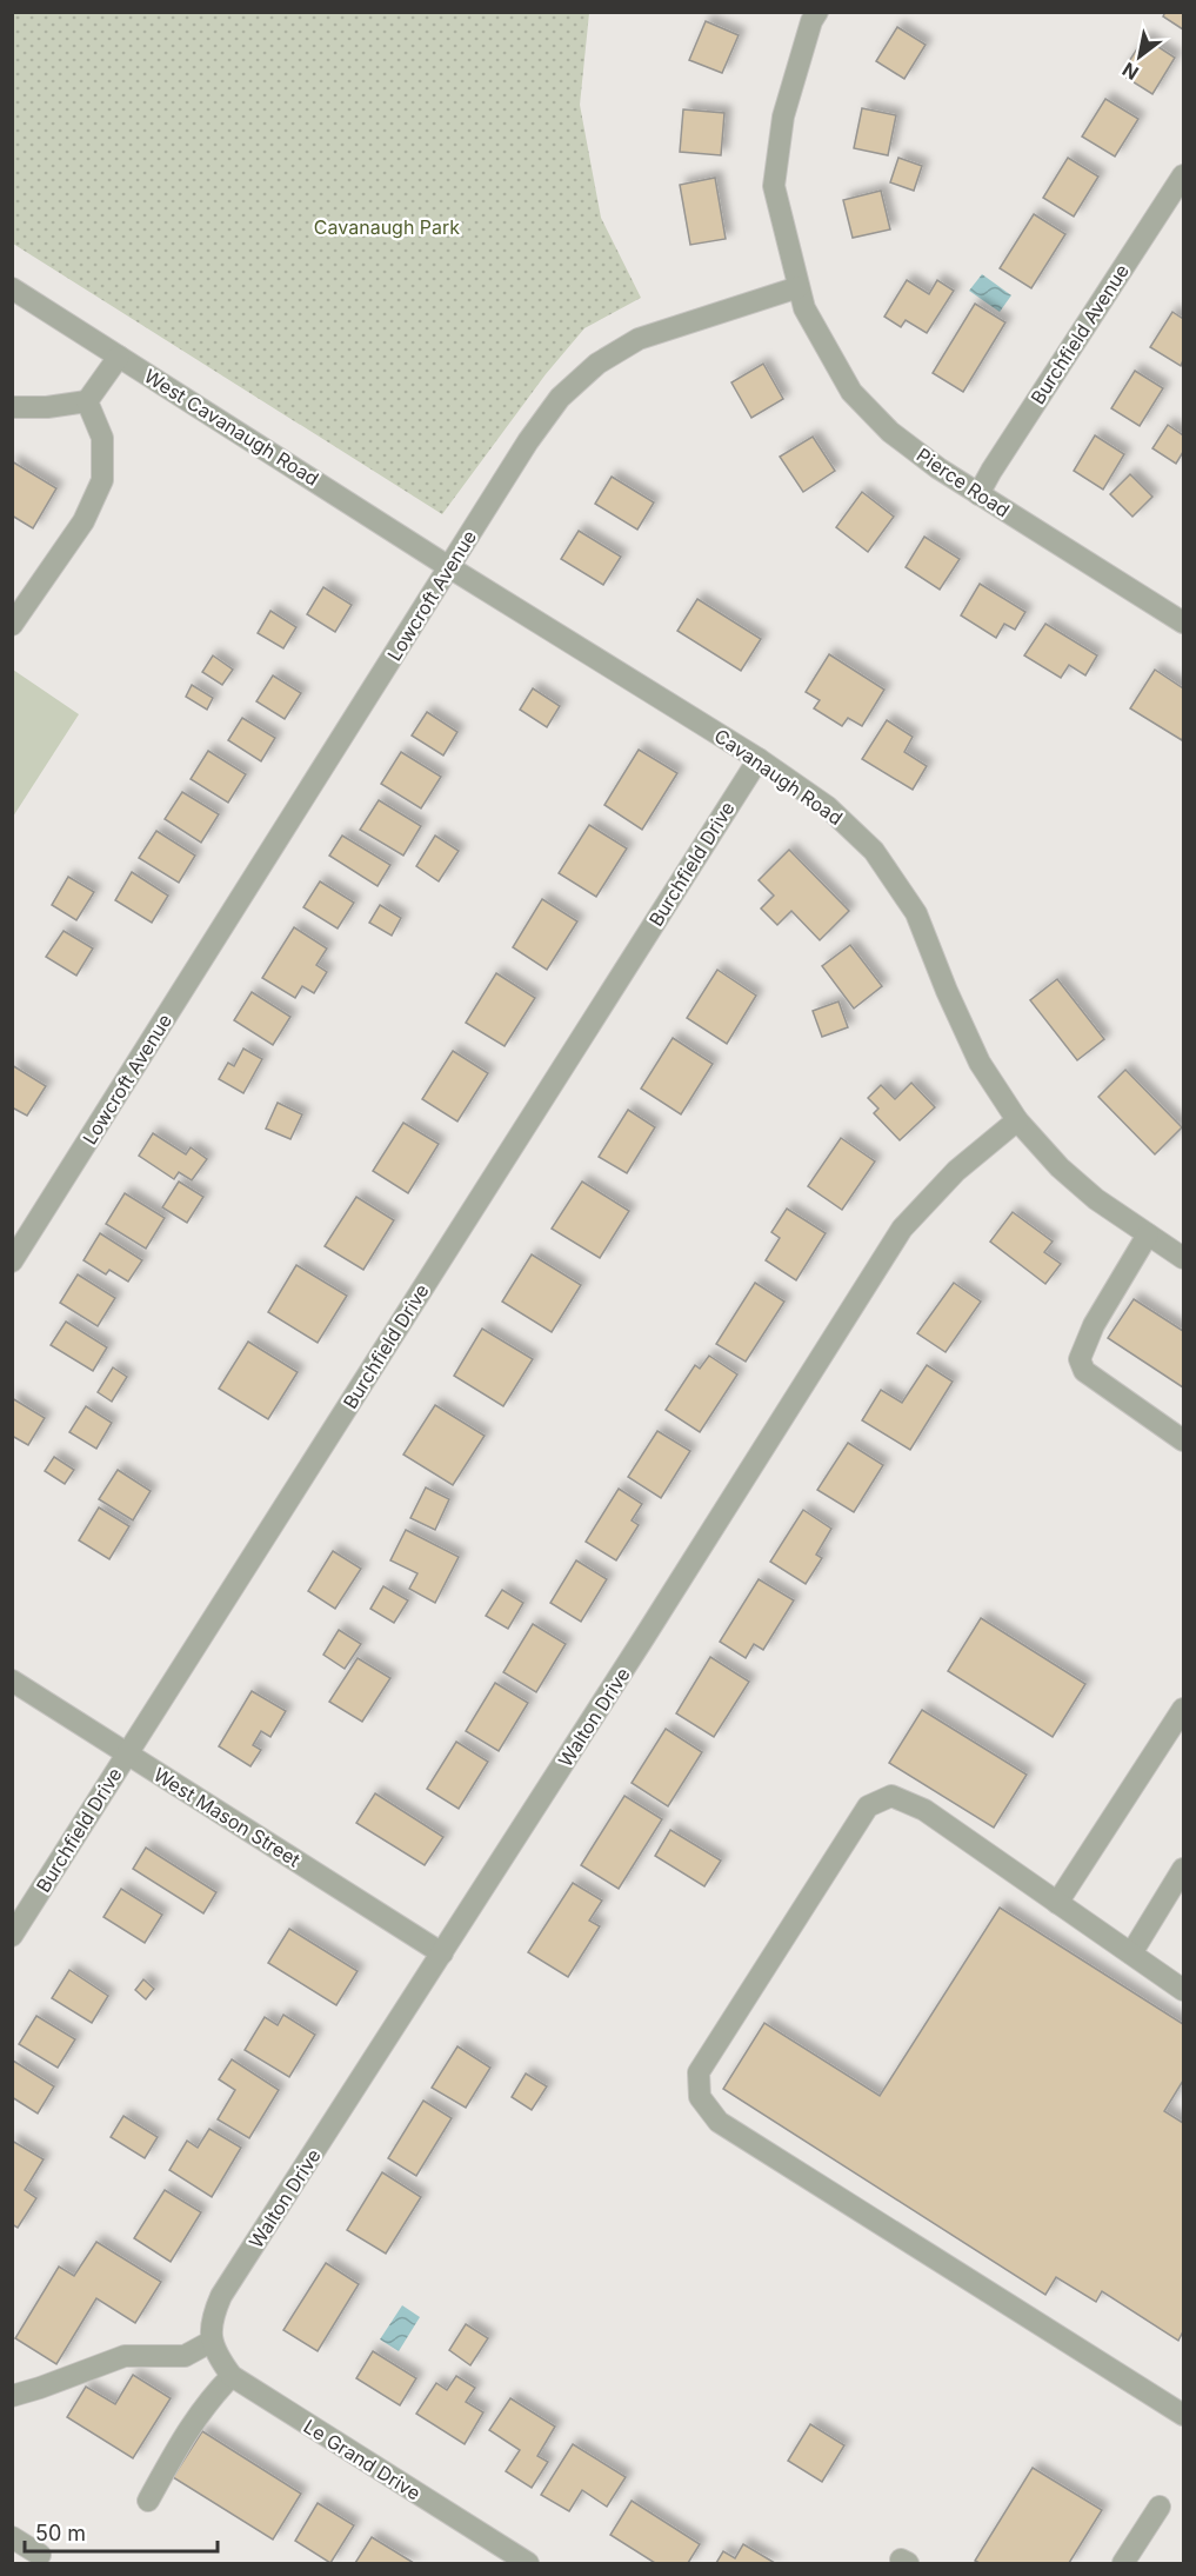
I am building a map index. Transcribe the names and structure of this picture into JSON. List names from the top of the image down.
{
  "streets": {
    "street": [
      "Burchfield Avenue",
      "West Cavanaugh Road",
      "Pierce Road",
      "Lowcroft Avenue",
      "Cavanaugh Road",
      "Burchfield Drive",
      "Walton Drive",
      "West Mason Street",
      "Le Grand Drive"
    ]
  },
  "crossings": [
    ["Burchfield Avenue", "Pierce Road"],
    ["West Cavanaugh Road", "Lowcroft Avenue"],
    ["West Cavanaugh Road", "Cavanaugh Road"],
    ["Pierce Road", "Lowcroft Avenue"],
    ["Lowcroft Avenue", "Cavanaugh Road"],
    ["Cavanaugh Road", "Burchfield Drive"],
    ["Cavanaugh Road", "Walton Drive"],
    ["Burchfield Drive", "West Mason Street"],
    ["Walton Drive", "West Mason Street"],
    ["Walton Drive", "Le Grand Drive"]
  ],
  "parks": ["Cavanaugh Park"],
  "scale_bar": "50 m",
  "north": "bottom left"
}
